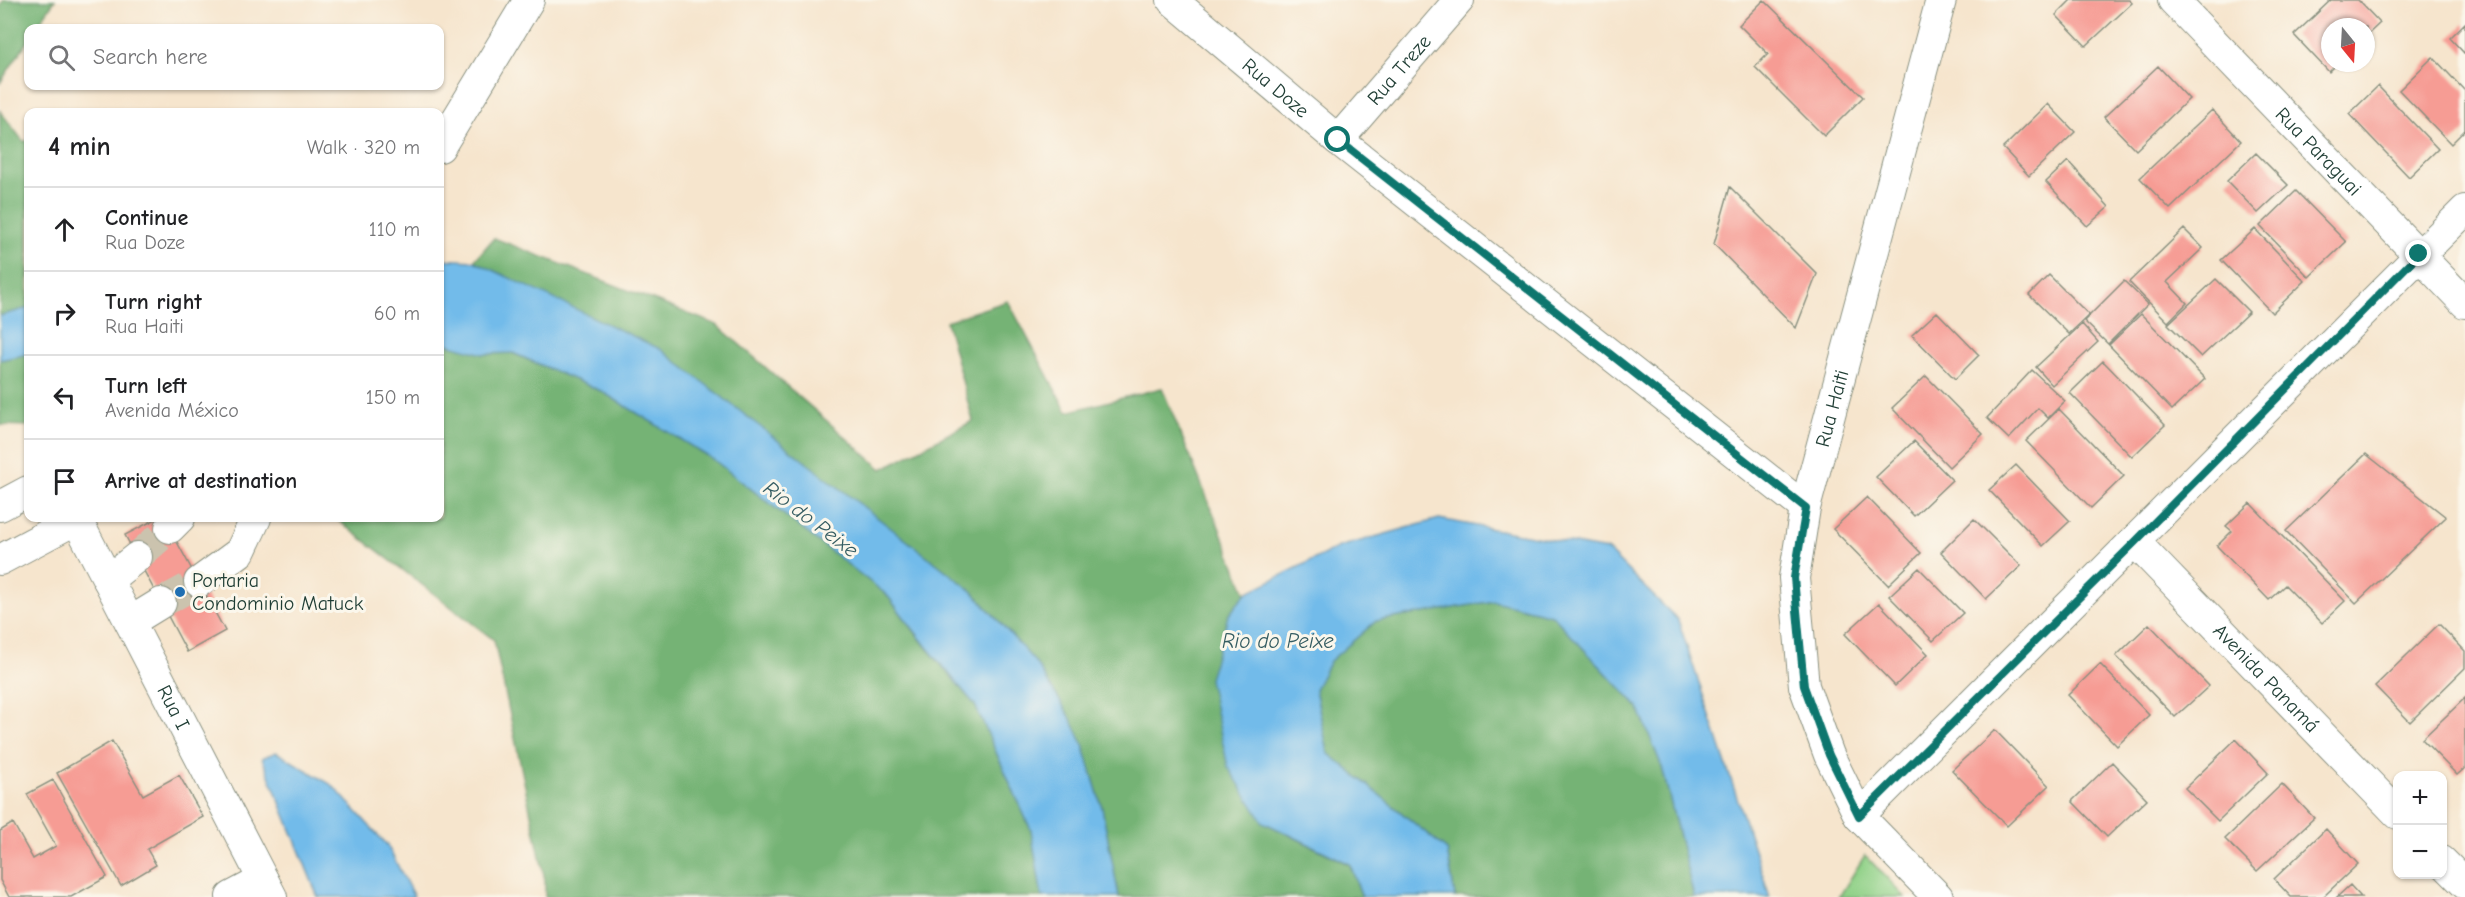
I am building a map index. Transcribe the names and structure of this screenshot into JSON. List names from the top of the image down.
{
  "streets": {
    "street": [
      "Rua Treze",
      "Rua Doze",
      "Rua Paraguai",
      "Rua Haiti",
      "Avenida Panamá",
      "Rua I"
    ]
  },
  "crossings": [
    ["Rua Treze", "Rua Doze"],
    ["Rua Doze", "Rua Haiti"]
  ],
  "water": ["Rio do Peixe"],
  "places": ["Portaria Condominio Matuck"],
  "north": "bottom",
  "page": {
    "search": "Search here",
    "heading": ["4 min", "Walk · 320 m"],
    "list": [
      ["Continue", "Rua Doze", "110 m"],
      ["Turn right", "Rua Haiti", "60 m"],
      ["Turn left", "Avenida México", "150 m"],
      "Arrive at destination"
    ],
    "map_buttons": ["+", "−"]
  }
}
